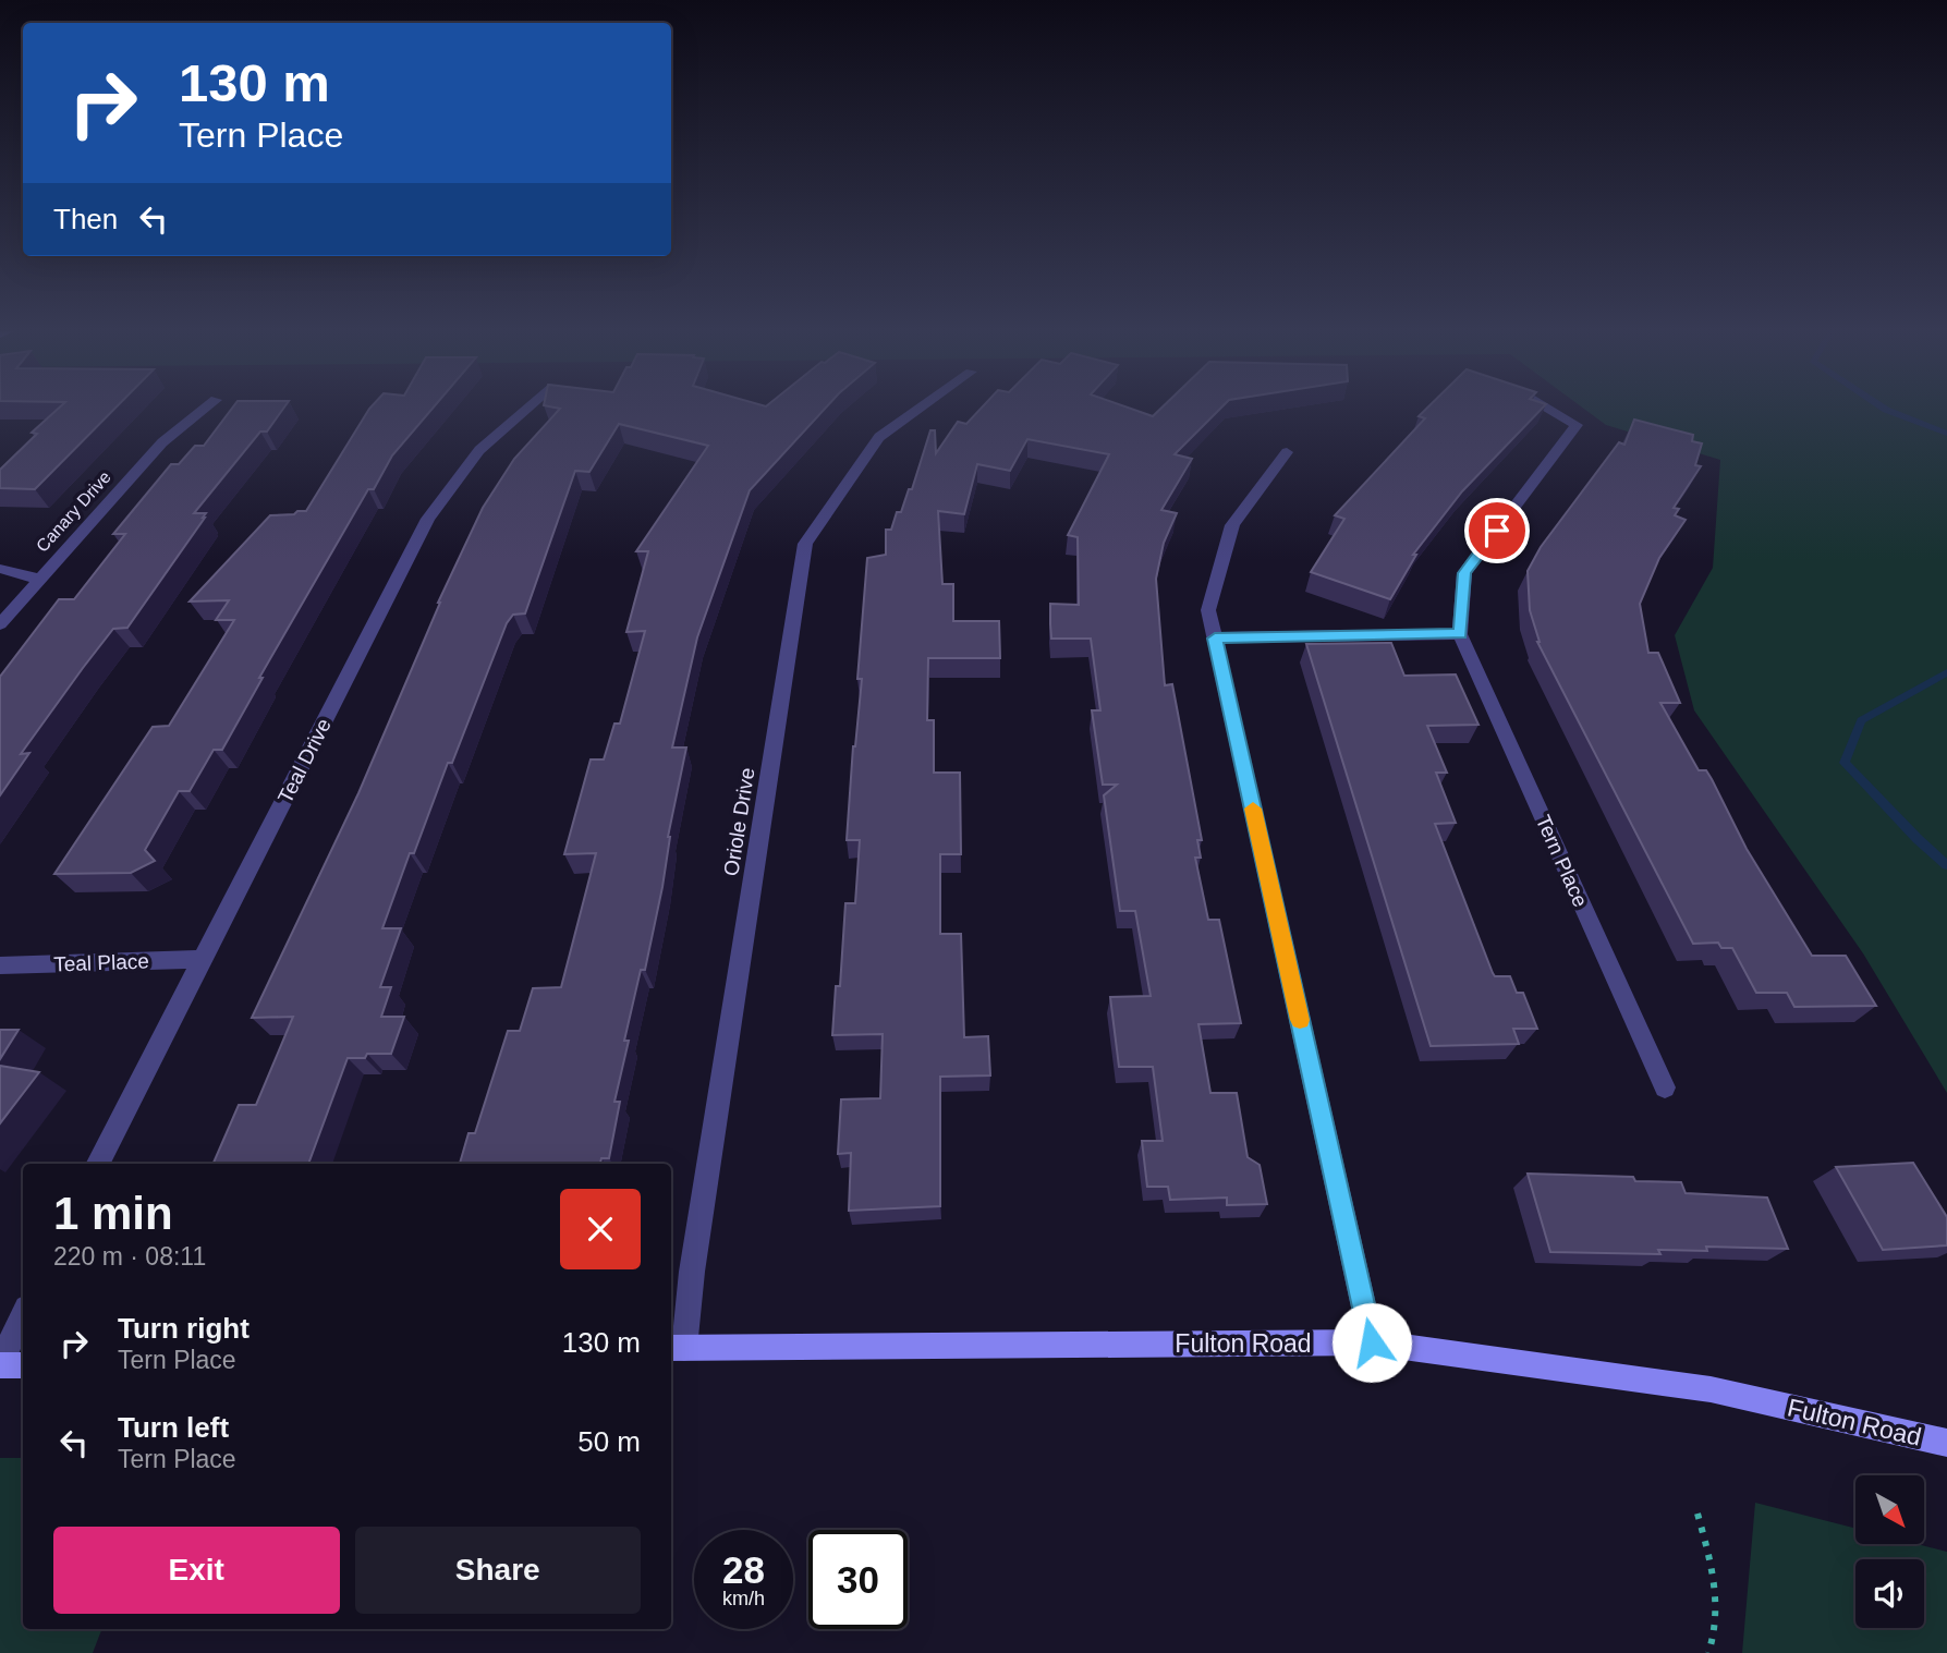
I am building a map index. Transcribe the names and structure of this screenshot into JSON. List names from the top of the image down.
{
  "streets": {
    "street": [
      "Canary Drive",
      "Teal Drive",
      "Oriole Drive",
      "Tern Place",
      "Teal Place",
      "Fulton Road"
    ]
  },
  "crossings": [
    ["Teal Drive", "Teal Place"],
    ["Oriole Drive", "Fulton Road"]
  ],
  "north": "bottom right",
  "page": {
    "turn": ["130 m", "Tern Place"],
    "then": "Then",
    "heading": ["1 min", "220 m · 08:11"],
    "list": [
      {
        "name": "Turn right",
        "note": "Tern Place",
        "value": "130 m"
      },
      {
        "name": "Turn left",
        "note": "Tern Place",
        "value": "50 m"
      }
    ],
    "buttons": ["Exit", "Share"],
    "speed": "28 km/h",
    "limit": "30"
  }
}
